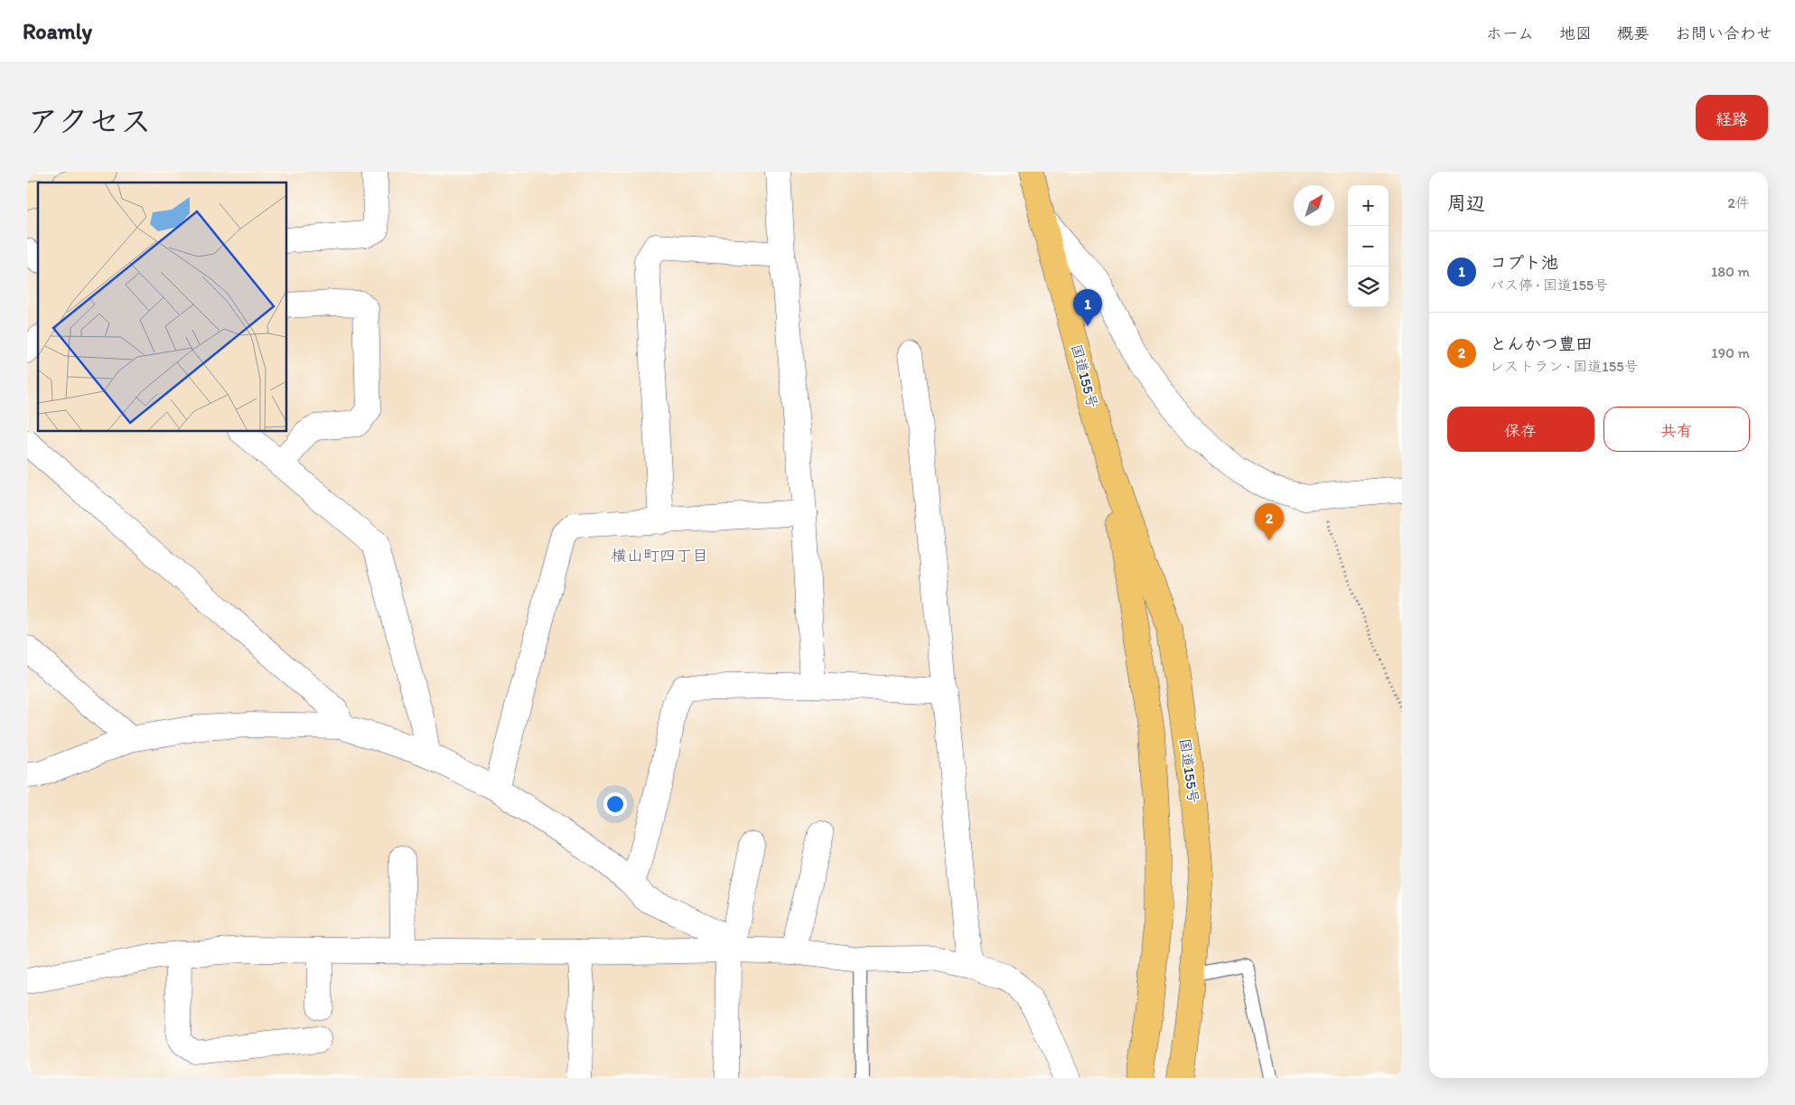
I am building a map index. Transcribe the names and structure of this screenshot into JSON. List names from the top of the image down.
{
  "streets": {
    "highway": ["国道155号"]
  },
  "districts": ["横山町四丁目"],
  "north": "top right",
  "page": {
    "header": "Roamly",
    "nav": [
      "ホーム",
      "地図",
      "概要",
      "お問い合わせ"
    ],
    "title": "アクセス",
    "buttons": [
      "経路",
      ["保存", "共有"]
    ],
    "heading": ["周辺", "2件"],
    "map_buttons": ["+", "−"],
    "list": [
      {
        "mark": "1",
        "name": "コプト池",
        "note": "バス停 · 国道155号",
        "value": "180 m"
      },
      {
        "mark": "2",
        "name": "とんかつ豊田",
        "note": "レストラン · 国道155号",
        "value": "190 m"
      }
    ],
    "pins": ["1", "2"]
  }
}
